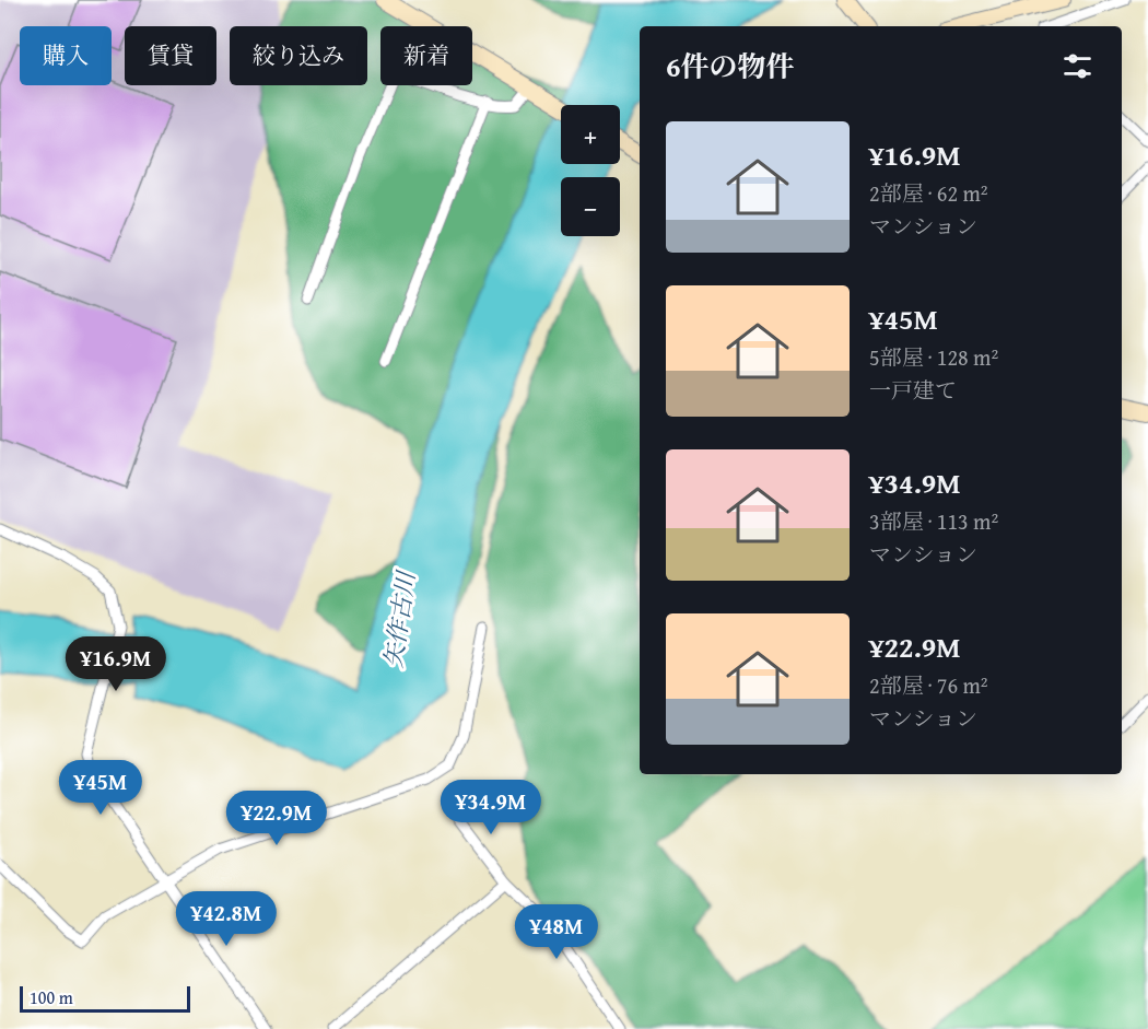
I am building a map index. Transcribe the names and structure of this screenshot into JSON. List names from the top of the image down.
{
  "water": ["矢作古川"],
  "scale_bar": "100 m",
  "page": {
    "chip": [
      "購入",
      "賃貸",
      "絞り込み",
      "新着"
    ],
    "heading": "6件の物件",
    "map_buttons": ["+", "−"],
    "list": [
      {
        "name": "¥16.9M",
        "note": "2部屋 · 62 m² · マンション"
      },
      {
        "name": "¥45M",
        "note": "5部屋 · 128 m² · 一戸建て"
      },
      {
        "name": "¥34.9M",
        "note": "3部屋 · 113 m² · マンション"
      },
      {
        "name": "¥22.9M",
        "note": "2部屋 · 76 m² · マンション"
      }
    ],
    "price": [
      "¥16.9M",
      "¥45M",
      "¥34.9M",
      "¥22.9M",
      "¥42.8M",
      "¥48M"
    ],
    "scale": "100 m"
  }
}
